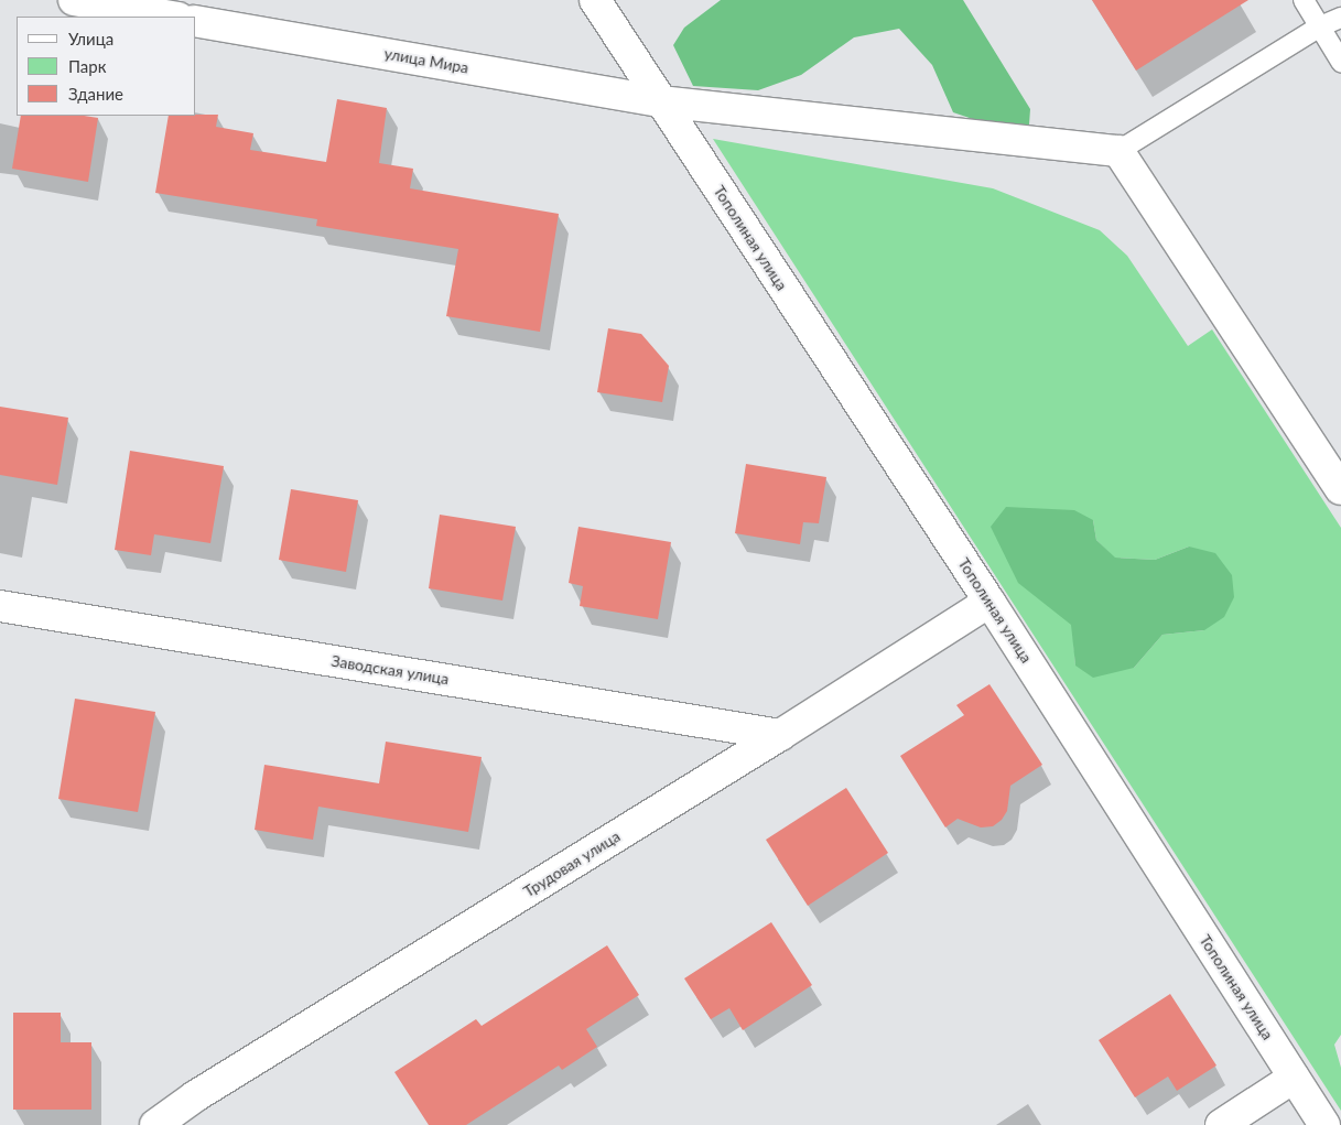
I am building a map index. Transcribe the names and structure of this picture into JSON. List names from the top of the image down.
{
  "streets": {
    "street": [
      "улица Мира",
      "Тополиная улица",
      "Заводская улица",
      "Трудовая улица"
    ]
  },
  "crossings": [
    ["улица Мира", "Тополиная улица"],
    ["Тополиная улица", "Трудовая улица"],
    ["Заводская улица", "Трудовая улица"]
  ],
  "legend": ["Улица", "Парк", "Здание"]
}
